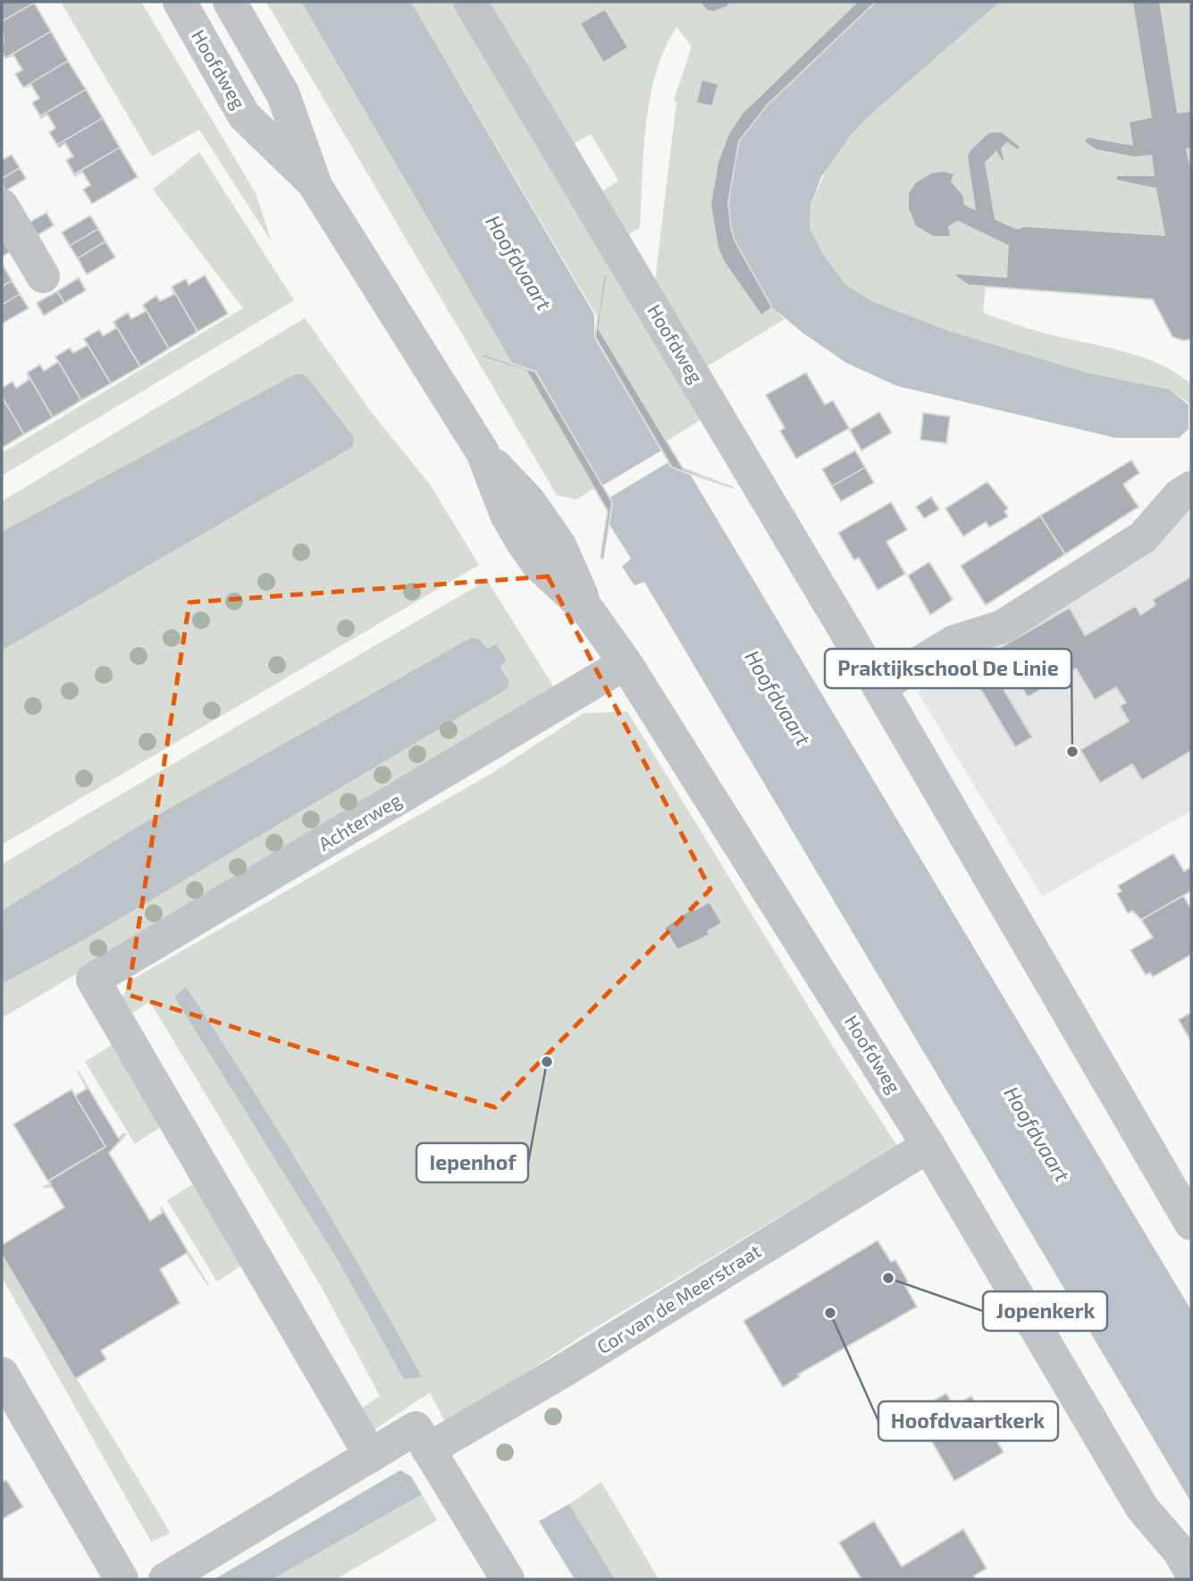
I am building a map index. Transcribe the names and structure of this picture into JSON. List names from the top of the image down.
{
  "streets": {
    "street": ["Hoofdweg", "Achterweg", "Cor van de Meerstraat"]
  },
  "crossings": [
    ["Hoofdweg", "Achterweg"],
    ["Hoofdweg", "Cor van de Meerstraat"]
  ],
  "water": ["Hoofdvaart"],
  "places": [
    "Praktijkschool De Linie",
    "Iepenhof",
    "Jopenkerk",
    "Hoofdvaartkerk"
  ]
}
